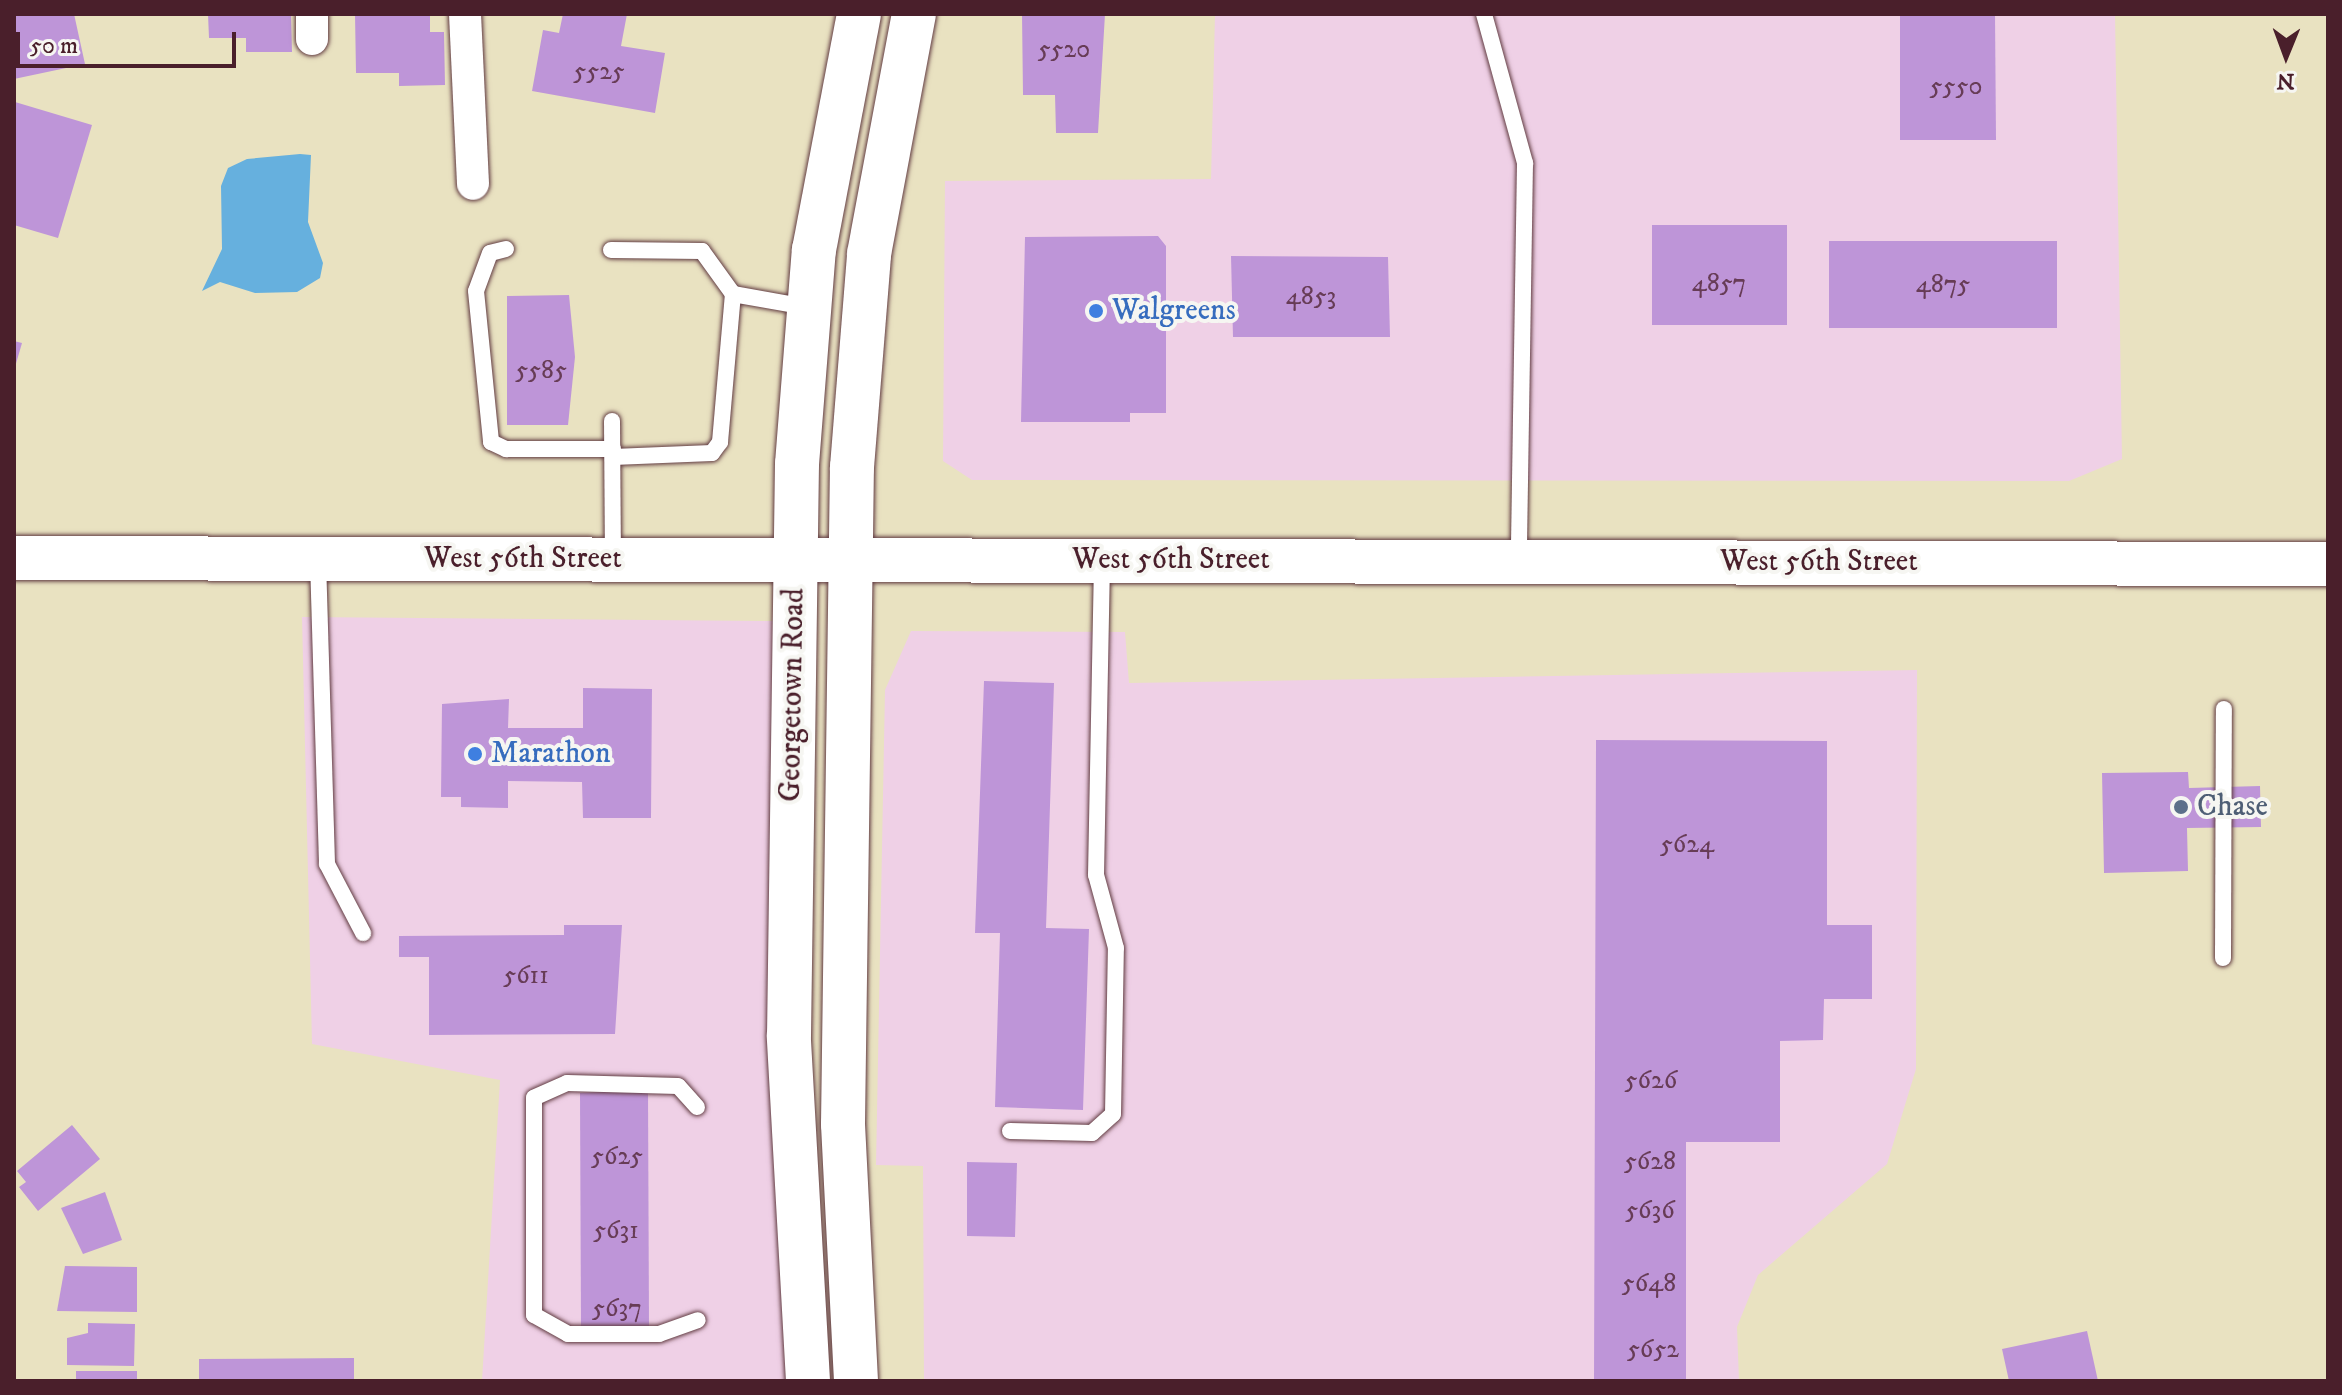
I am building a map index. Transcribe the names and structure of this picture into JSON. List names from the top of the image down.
{
  "streets": {
    "main road": ["West 56th Street", "Georgetown Road"]
  },
  "crossings": [
    ["West 56th Street", "Georgetown Road"]
  ],
  "places": ["Walgreens", "Marathon", "Chase"],
  "house_numbers": [
    "5520",
    "5525",
    "5550",
    "4857",
    "4875",
    "4853",
    "5585",
    "5624",
    "5611",
    "5626",
    "5625",
    "5628",
    "5636",
    "5631",
    "5648",
    "5637",
    "5652"
  ],
  "scale_bar": "50 m",
  "north": "bottom"
}
